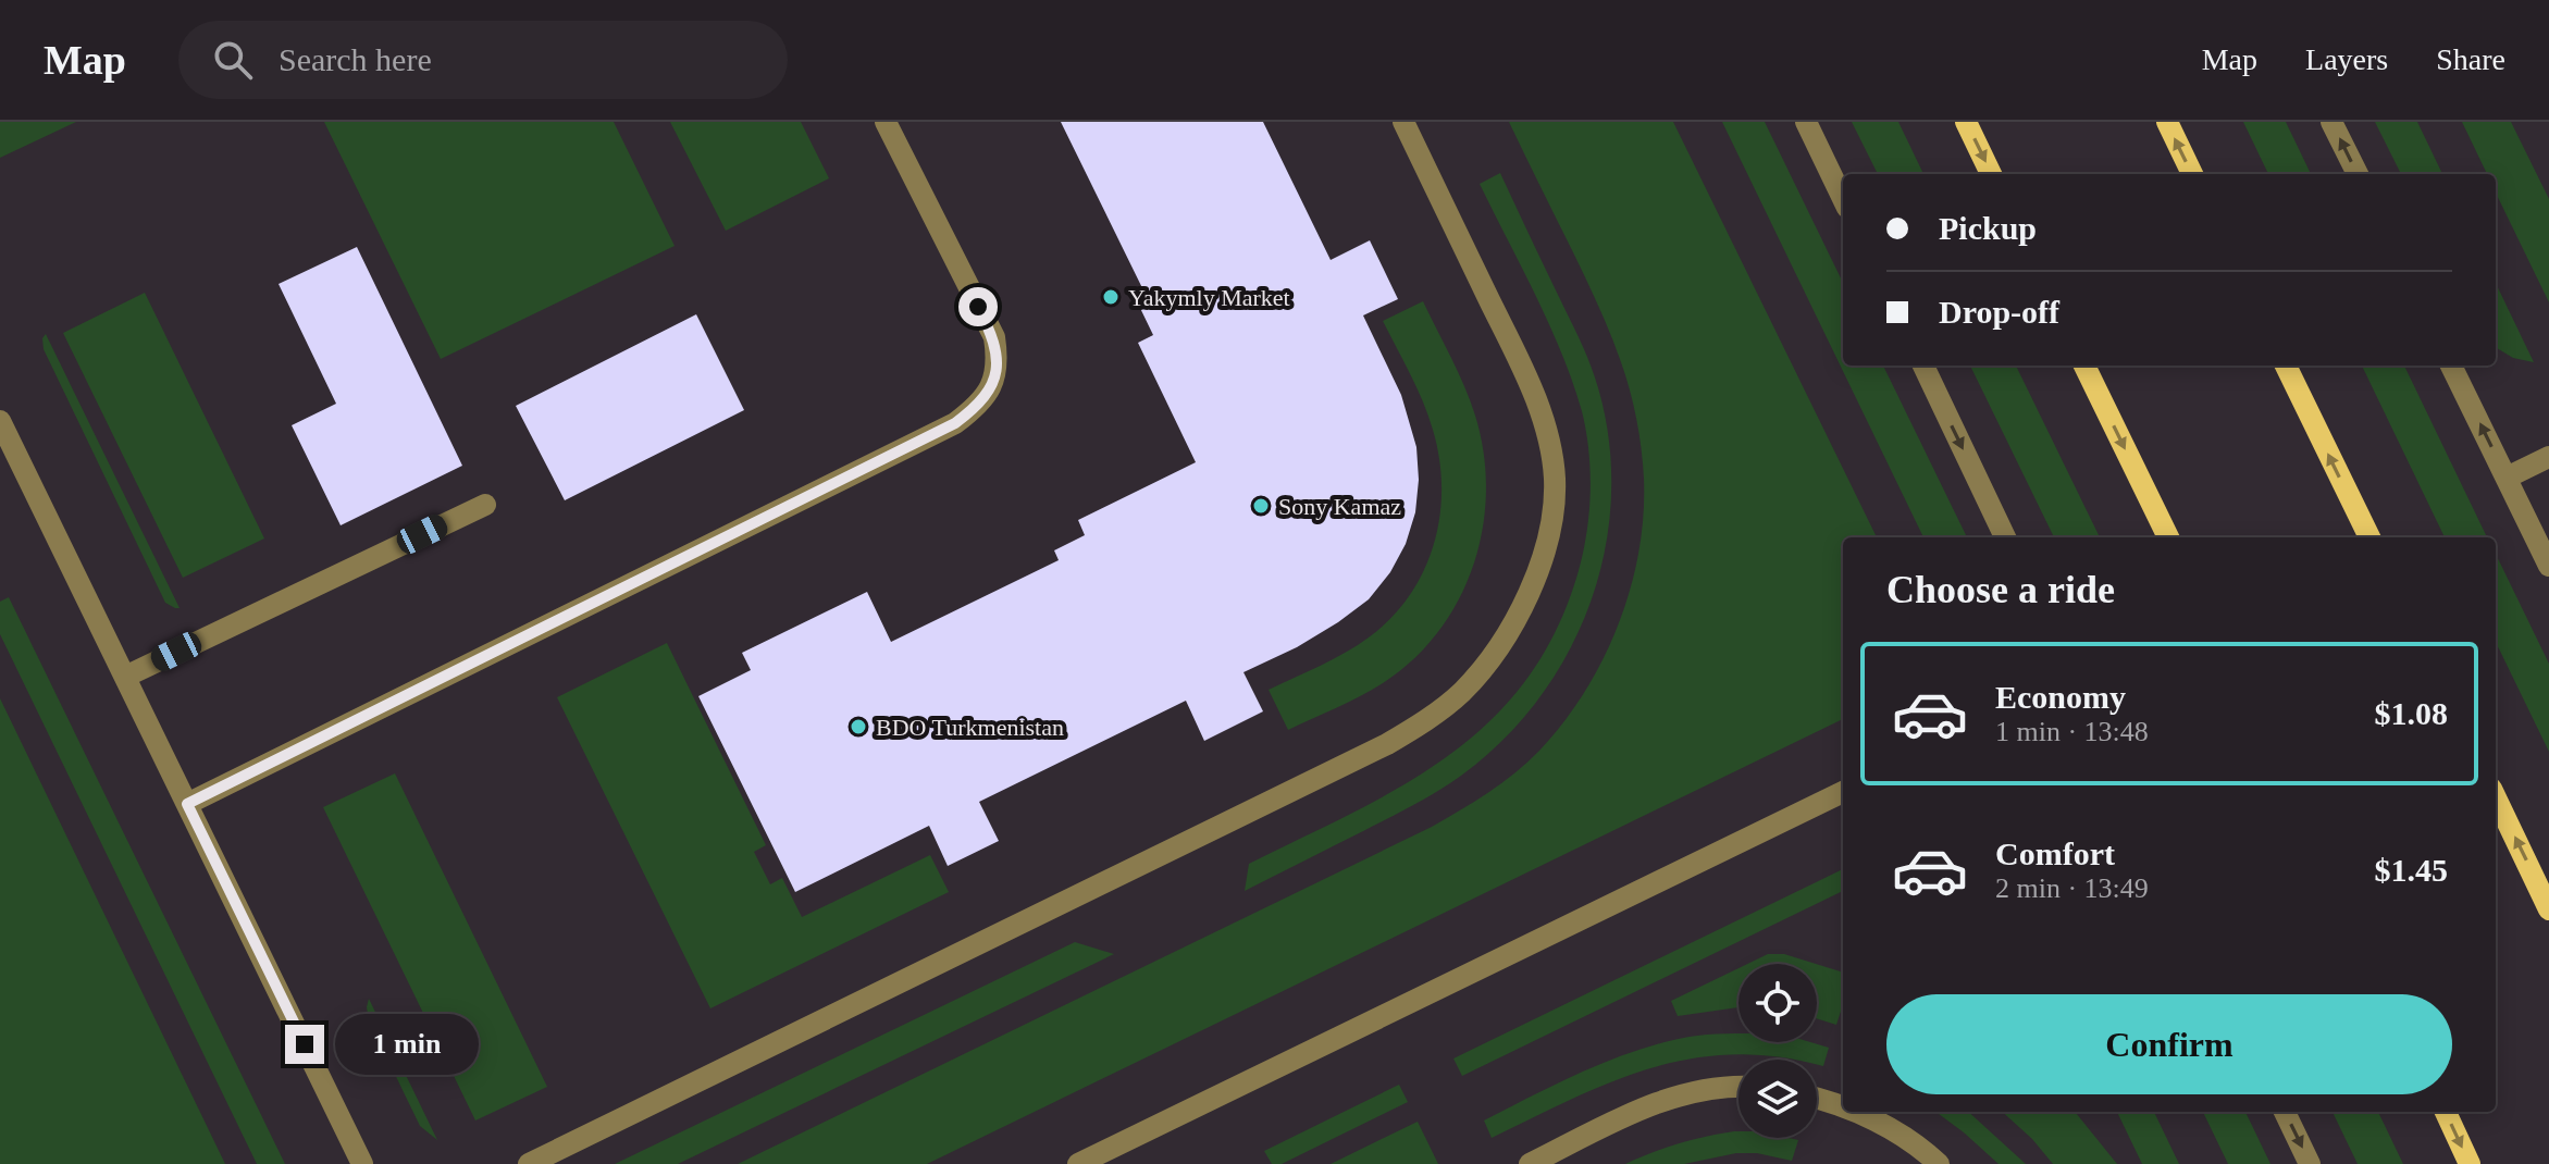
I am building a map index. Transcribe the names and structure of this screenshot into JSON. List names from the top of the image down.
{
  "places": ["Yakymly Market", "Sony Kamaz", "BDO Turkmenistan"],
  "page": {
    "header": "Map",
    "search": "Search here",
    "nav": ["Map", "Layers", "Share"],
    "banner": ["Pickup", "Drop-off"],
    "heading": "Choose a ride",
    "list": [
      {
        "name": "Economy",
        "note": "1 min · 13:48",
        "value": "$1.08"
      },
      {
        "name": "Comfort",
        "note": "2 min · 13:49",
        "value": "$1.45"
      }
    ],
    "buttons": "Confirm",
    "bubble": "1 min"
  }
}
